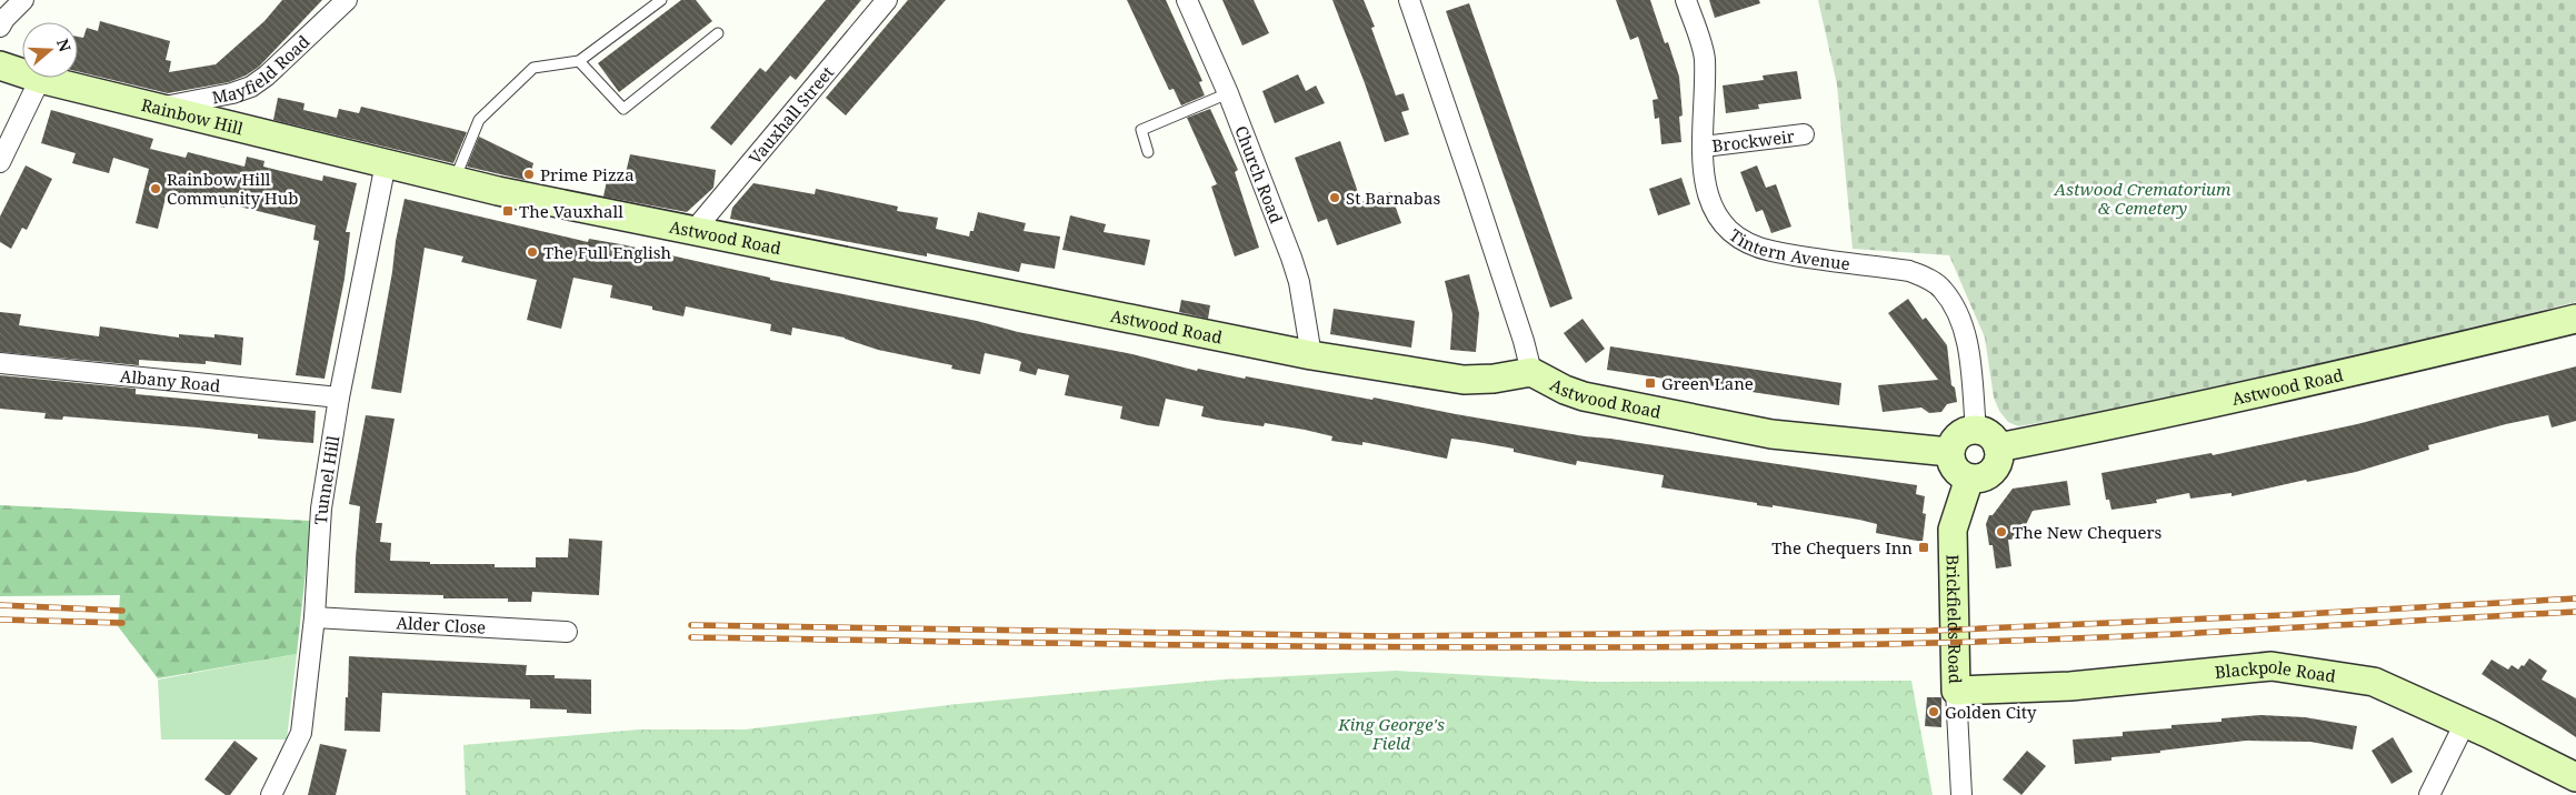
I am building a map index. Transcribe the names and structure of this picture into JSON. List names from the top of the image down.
{
  "streets": {
    "main road": [
      "Rainbow Hill",
      "Astwood Road",
      "Brickfields Road",
      "Blackpole Road"
    ],
    "street": [
      "Mayfield Road",
      "Vauxhall Street",
      "Brockweir",
      "Church Road",
      "Tintern Avenue",
      "Albany Road",
      "Tunnel Hill",
      "Alder Close"
    ]
  },
  "crossings": [
    ["Mayfield Road", "Rainbow Hill"],
    ["Vauxhall Street", "Astwood Road"],
    ["Rainbow Hill", "Astwood Road"],
    ["Rainbow Hill", "Tunnel Hill"],
    ["Brockweir", "Tintern Avenue"],
    ["Church Road", "Astwood Road"],
    ["Astwood Road", "Tintern Avenue"],
    ["Astwood Road", "Tunnel Hill"],
    ["Astwood Road", "Brickfields Road"],
    ["Tintern Avenue", "Brickfields Road"],
    ["Albany Road", "Tunnel Hill"],
    ["Tunnel Hill", "Alder Close"],
    ["Brickfields Road", "Blackpole Road"]
  ],
  "parks": ["Astwood Crematorium & Cemetery", "King George's Field"],
  "places": {
    "other": [
      "Prime Pizza",
      "Rainbow Hill Community Hub",
      "St Barnabas",
      "The Full English",
      "The New Chequers",
      "Golden City"
    ],
    "transit": ["The Vauxhall", "Green Lane", "The Chequers Inn"]
  },
  "north": "right"
}
